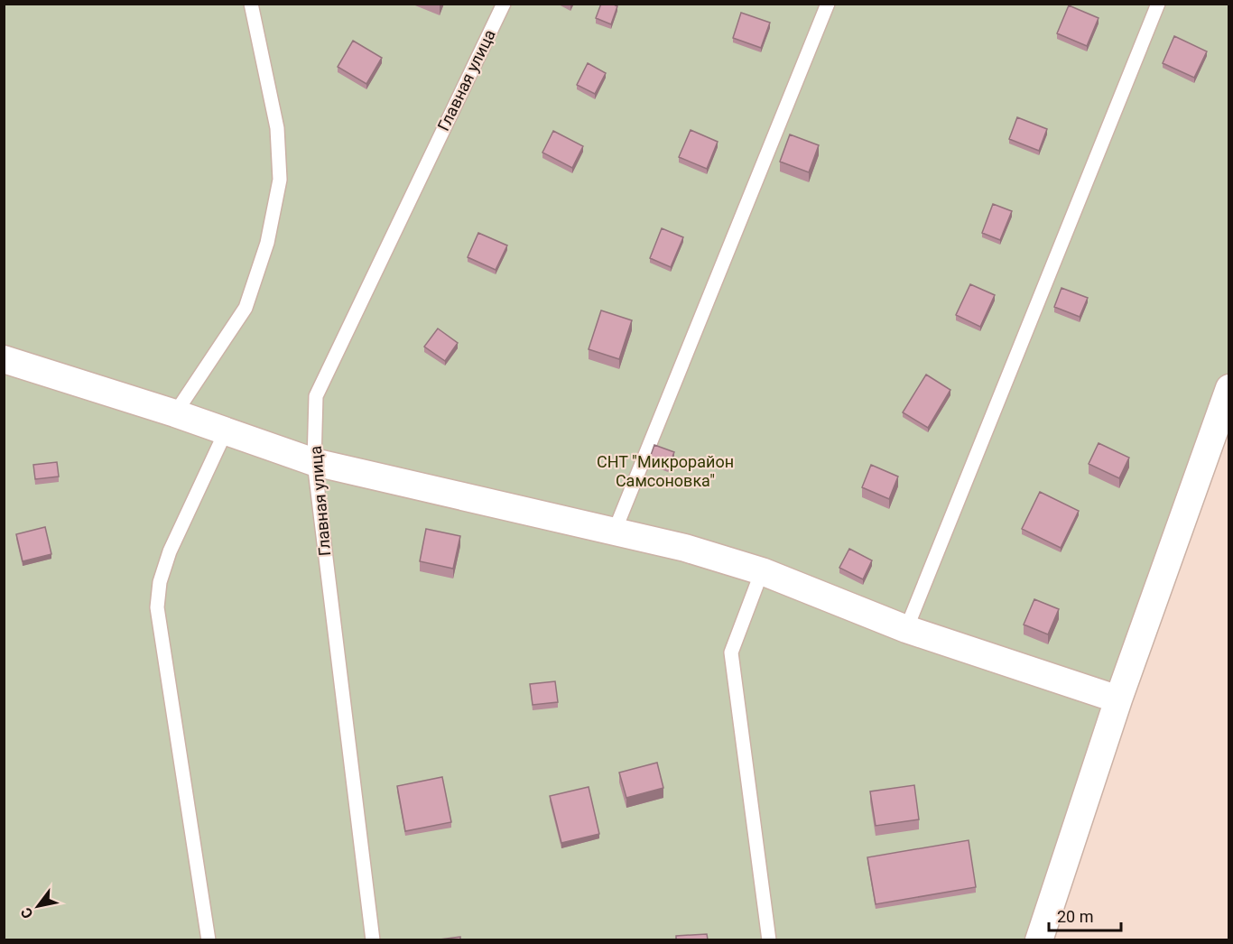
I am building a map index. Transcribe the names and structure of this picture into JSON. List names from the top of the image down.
{
  "streets": {
    "lane": ["Главная улица"]
  },
  "parks": ["СНТ \"Микрорайон Самсоновка\""],
  "scale_bar": "20 m",
  "north": "bottom left"
}
